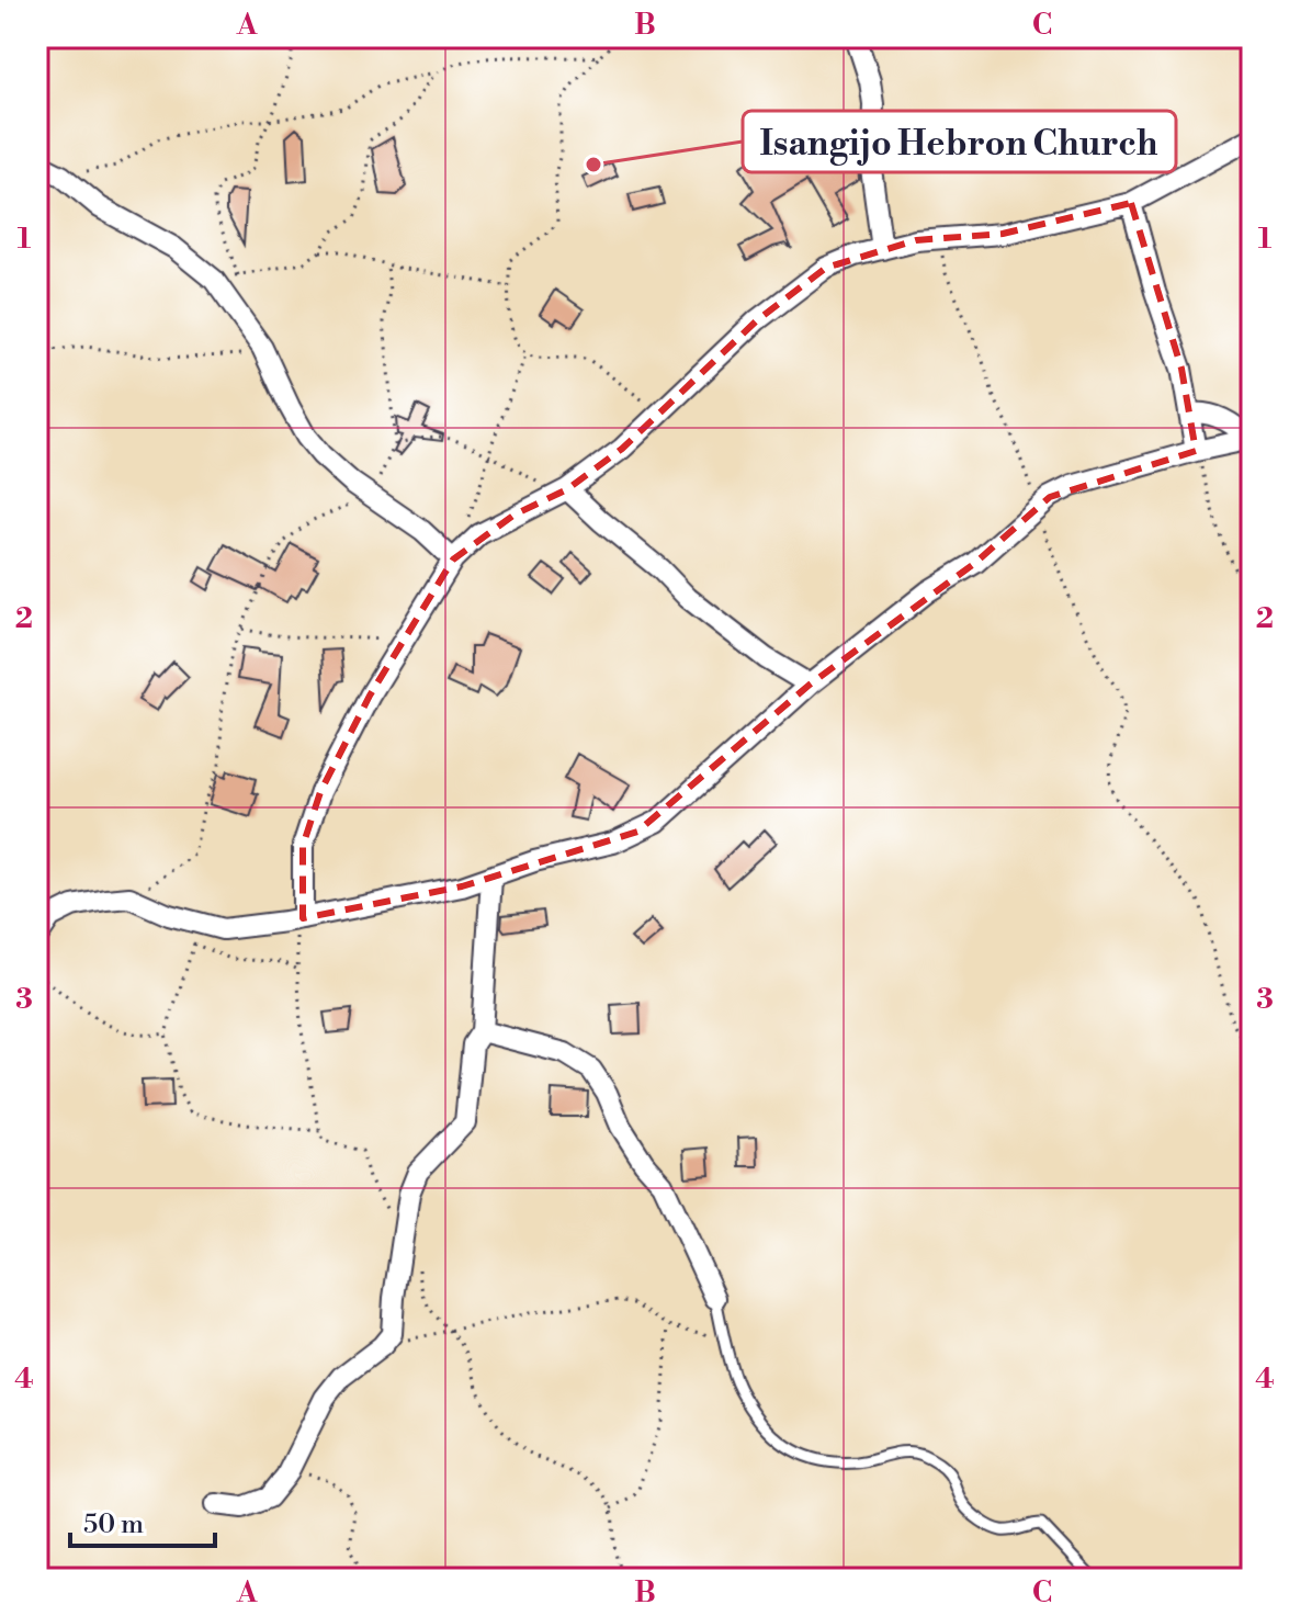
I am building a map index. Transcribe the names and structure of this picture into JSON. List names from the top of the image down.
{
  "places": ["Isangijo Hebron Church"],
  "scale_bar": "50 m",
  "grid": {
    "columns": ["A", "B", "C"],
    "rows": [
      "1",
      "2",
      "3",
      "4"
    ]
  }
}
